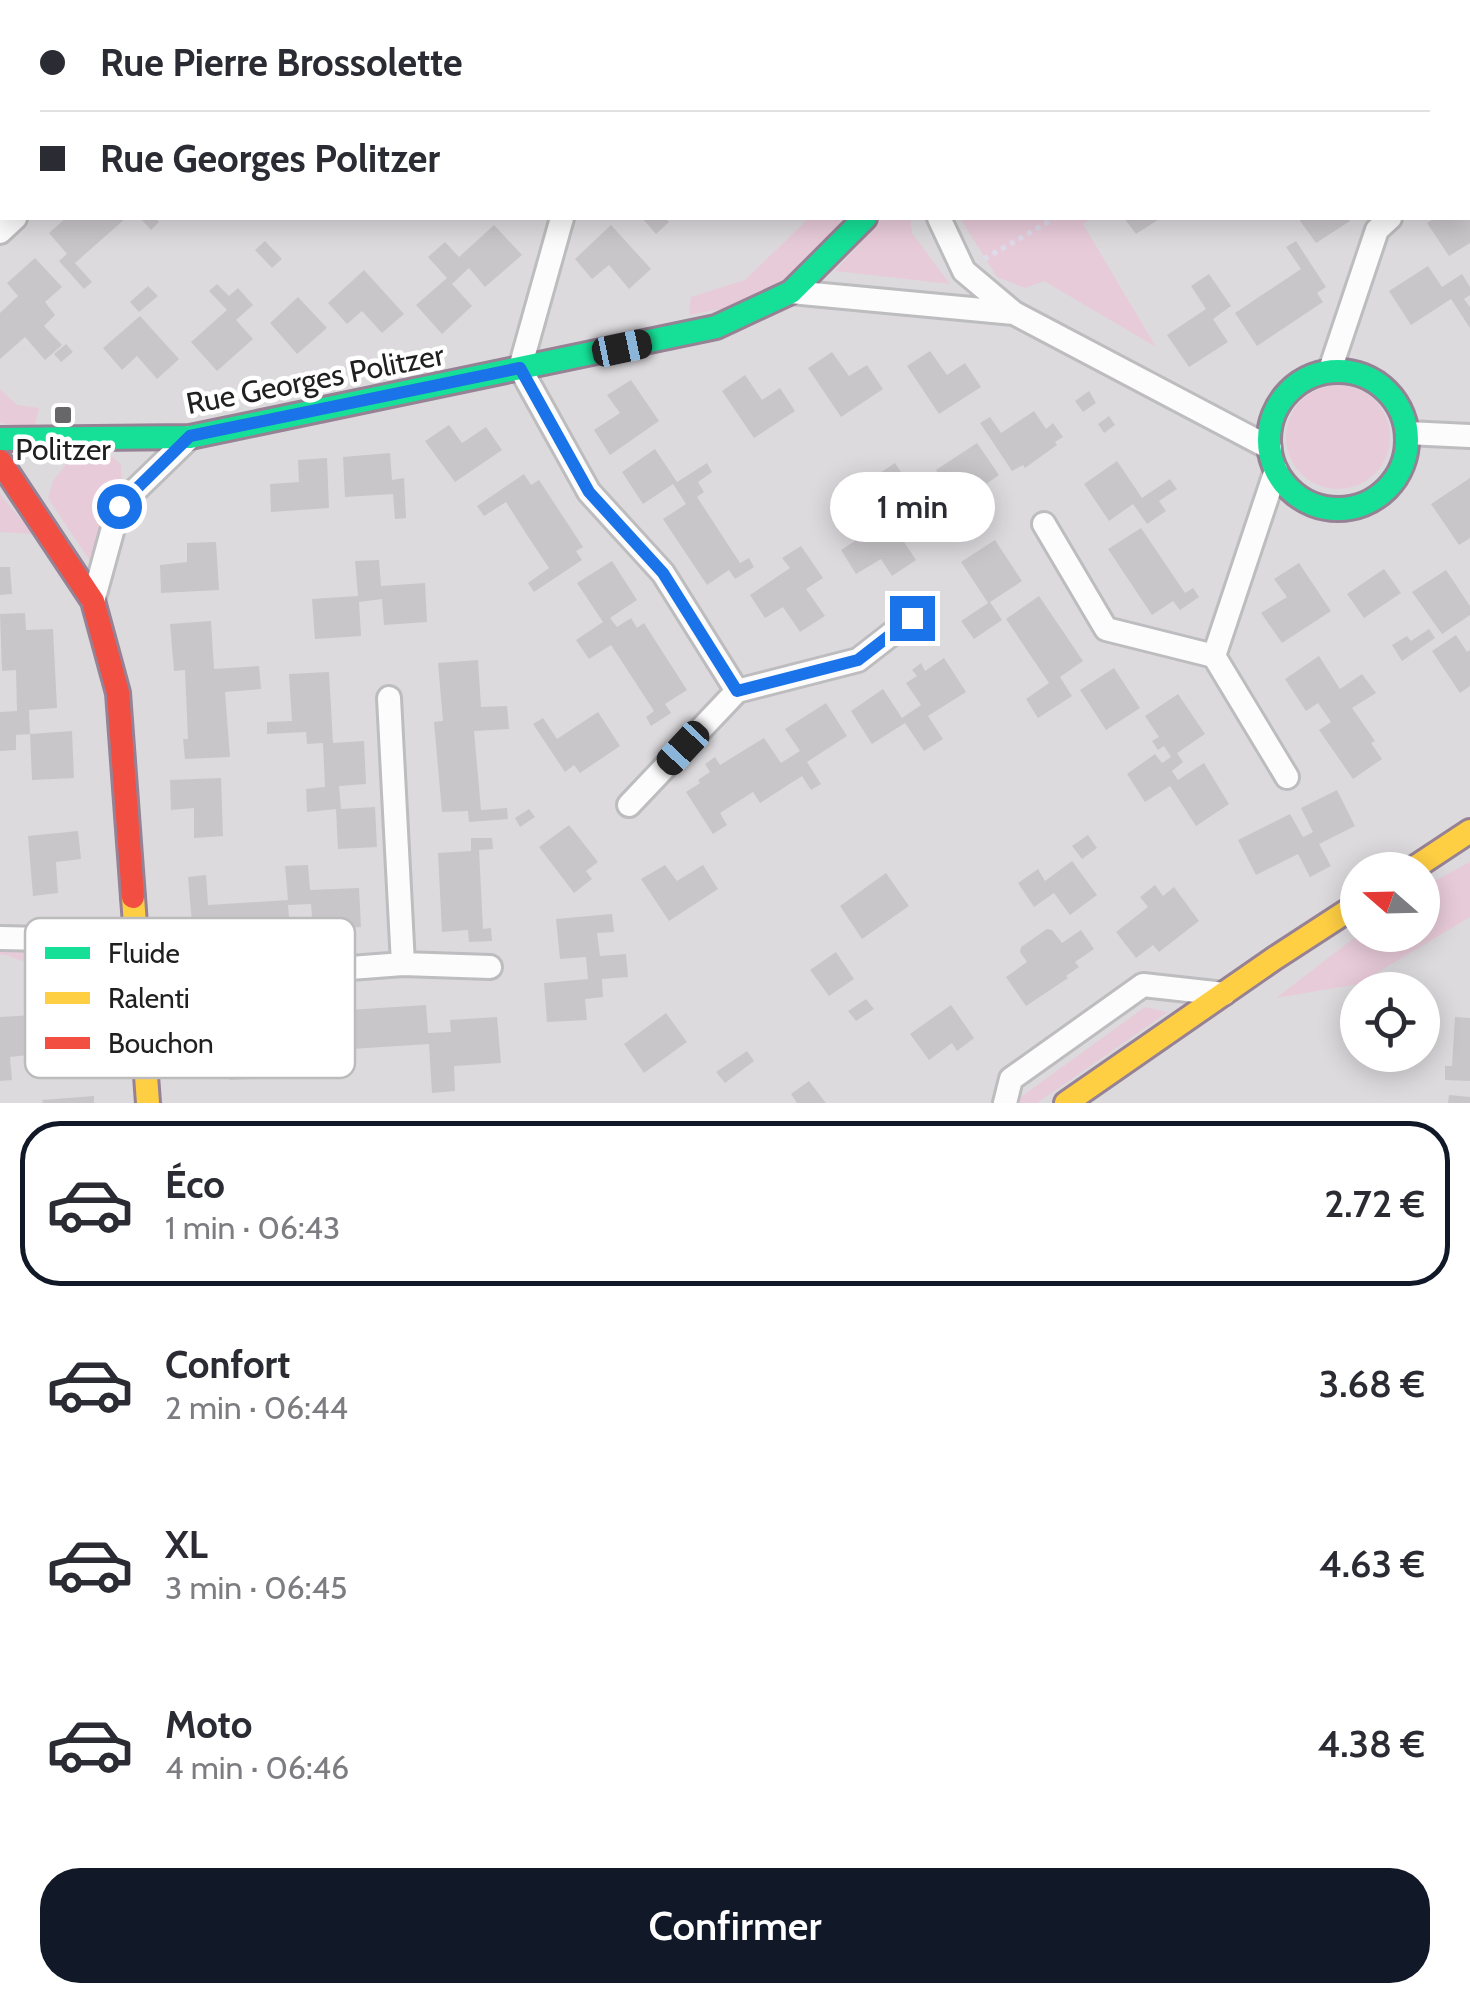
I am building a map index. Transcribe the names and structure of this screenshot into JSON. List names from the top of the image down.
{
  "streets": {
    "street": ["Rue Georges Politzer"]
  },
  "places": {
    "transit": ["Politzer"]
  },
  "legend": ["Fluide", "Ralenti", "Bouchon"],
  "north": "left",
  "page": {
    "banner": ["Rue Pierre Brossolette", "Rue Georges Politzer"],
    "bubble": "1 min",
    "list": [
      {
        "name": "Éco",
        "note": "1 min · 06:43",
        "value": "2.72 €"
      },
      {
        "name": "Confort",
        "note": "2 min · 06:44",
        "value": "3.68 €"
      },
      {
        "name": "XL",
        "note": "3 min · 06:45",
        "value": "4.63 €"
      },
      {
        "name": "Moto",
        "note": "4 min · 06:46",
        "value": "4.38 €"
      }
    ],
    "buttons": "Confirmer"
  }
}
